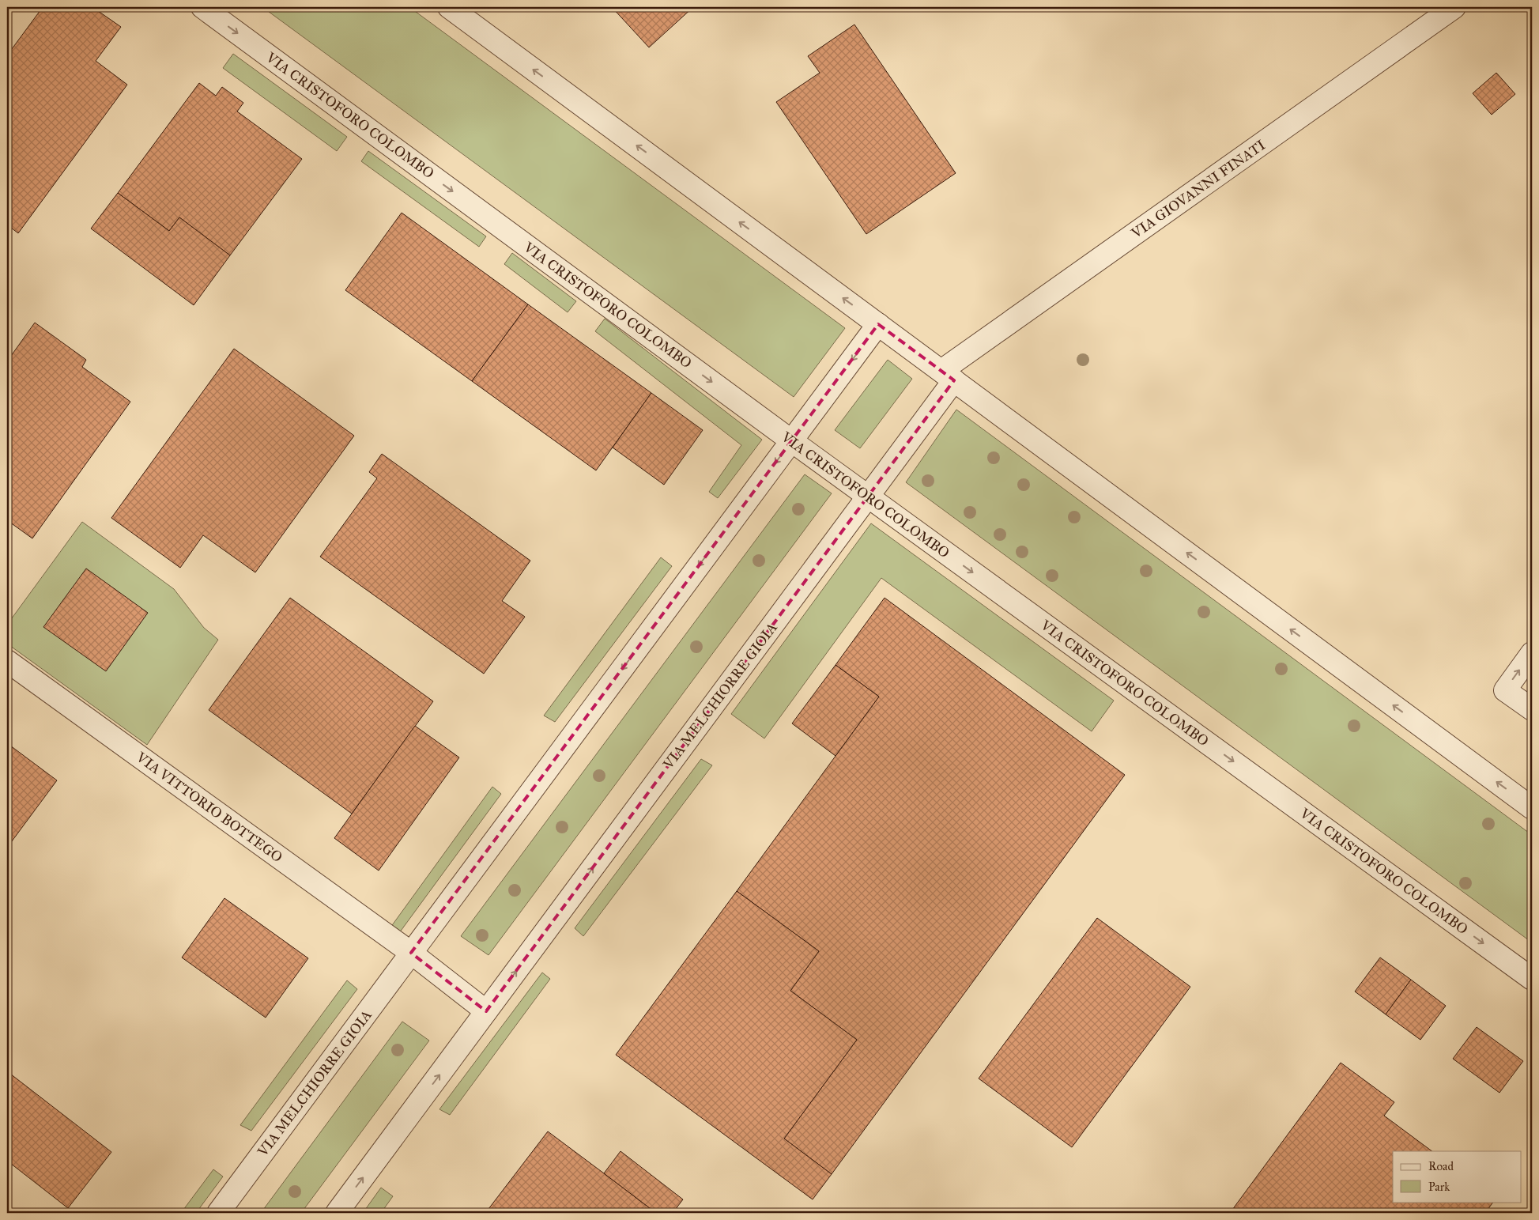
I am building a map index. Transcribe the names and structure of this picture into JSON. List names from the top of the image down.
{
  "streets": {
    "street": [
      "VIA CRISTOFORO COLOMBO",
      "VIA GIOVANNI FINATI",
      "VIA MELCHIORRE GIOIA",
      "VIA VITTORIO BOTTEGO"
    ]
  },
  "crossings": [
    ["VIA CRISTOFORO COLOMBO", "VIA MELCHIORRE GIOIA"],
    ["VIA GIOVANNI FINATI", "VIA MELCHIORRE GIOIA"],
    ["VIA MELCHIORRE GIOIA", "VIA VITTORIO BOTTEGO"]
  ],
  "legend": ["Road", "Park"]
}
